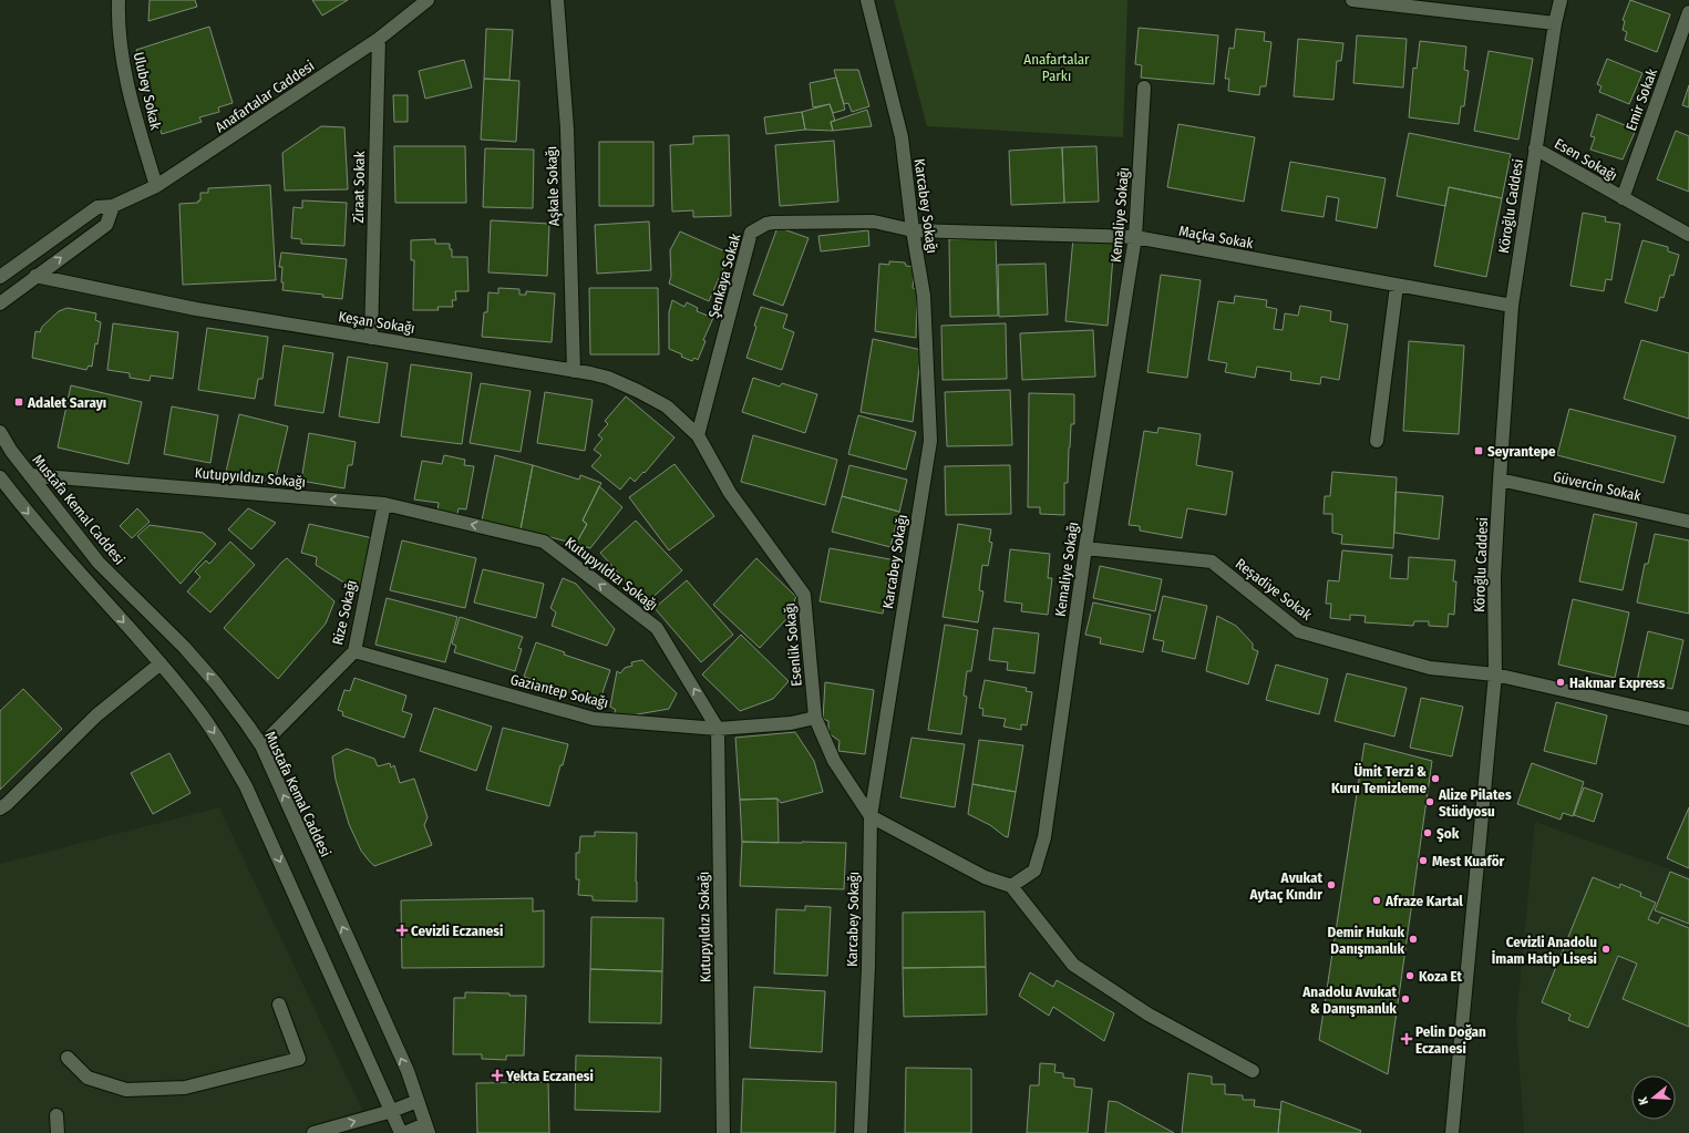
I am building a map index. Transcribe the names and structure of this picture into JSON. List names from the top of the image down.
{
  "streets": {
    "street": [
      "Ulubey Sokak",
      "Anafartalar Caddesi",
      "Emir Sokak",
      "Esen Sokağı",
      "Aşkale Sokağı",
      "Ziraat Sokak",
      "Karcabey Sokağı",
      "Köroğlu Caddesi",
      "Kemaliye Sokağı",
      "Maçka Sokak",
      "Şenkaya Sokak",
      "Keşan Sokağı",
      "Kutupyıldızı Sokağı",
      "Güvercin Sokak",
      "Mustafa Kemal Caddesi",
      "Reşadiye Sokak",
      "Rize Sokağı",
      "Esenlik Sokağı",
      "Gaziantep Sokağı"
    ]
  },
  "crossings": [
    ["Ulubey Sokak", "Anafartalar Caddesi"],
    ["Anafartalar Caddesi", "Ziraat Sokak"],
    ["Emir Sokak", "Esen Sokağı"],
    ["Esen Sokağı", "Köroğlu Caddesi"],
    ["Aşkale Sokağı", "Keşan Sokağı"],
    ["Ziraat Sokak", "Keşan Sokağı"],
    ["Karcabey Sokağı", "Maçka Sokak"],
    ["Karcabey Sokağı", "Şenkaya Sokak"],
    ["Karcabey Sokağı", "Esenlik Sokağı"],
    ["Köroğlu Caddesi", "Maçka Sokak"],
    ["Köroğlu Caddesi", "Güvercin Sokak"],
    ["Köroğlu Caddesi", "Reşadiye Sokak"],
    ["Kemaliye Sokağı", "Maçka Sokak"],
    ["Kemaliye Sokağı", "Reşadiye Sokak"],
    ["Maçka Sokak", "Şenkaya Sokak"],
    ["Şenkaya Sokak", "Keşan Sokağı"],
    ["Şenkaya Sokak", "Esenlik Sokağı"],
    ["Keşan Sokağı", "Esenlik Sokağı"],
    ["Kutupyıldızı Sokağı", "Mustafa Kemal Caddesi"],
    ["Kutupyıldızı Sokağı", "Rize Sokağı"],
    ["Kutupyıldızı Sokağı", "Gaziantep Sokağı"],
    ["Mustafa Kemal Caddesi", "Rize Sokağı"],
    ["Rize Sokağı", "Gaziantep Sokağı"],
    ["Esenlik Sokağı", "Gaziantep Sokağı"]
  ],
  "one_way": ["Kutupyıldızı Sokağı"],
  "parks": ["Anafartalar Parkı"],
  "places": {
    "transit": ["Adalet Sarayı", "Seyrantepe"],
    "other": [
      "Hakmar Express",
      "Ümit Terzi & Kuru Temizleme",
      "Alize Pilates Stüdyosu",
      "Şok",
      "Mest Kuaför",
      "Avukat Aytaç Kındır",
      "Afraze Kartal",
      "Demir Hukuk Danışmanlık",
      "Cevizli Anadolu İmam Hatip Lisesi",
      "Koza Et",
      "Anadolu Avukat & Danışmanlık"
    ],
    "health": ["Cevizli Eczanesi", "Pelin Doğan Eczanesi", "Yekta Eczanesi"]
  },
  "north": "left"
}
